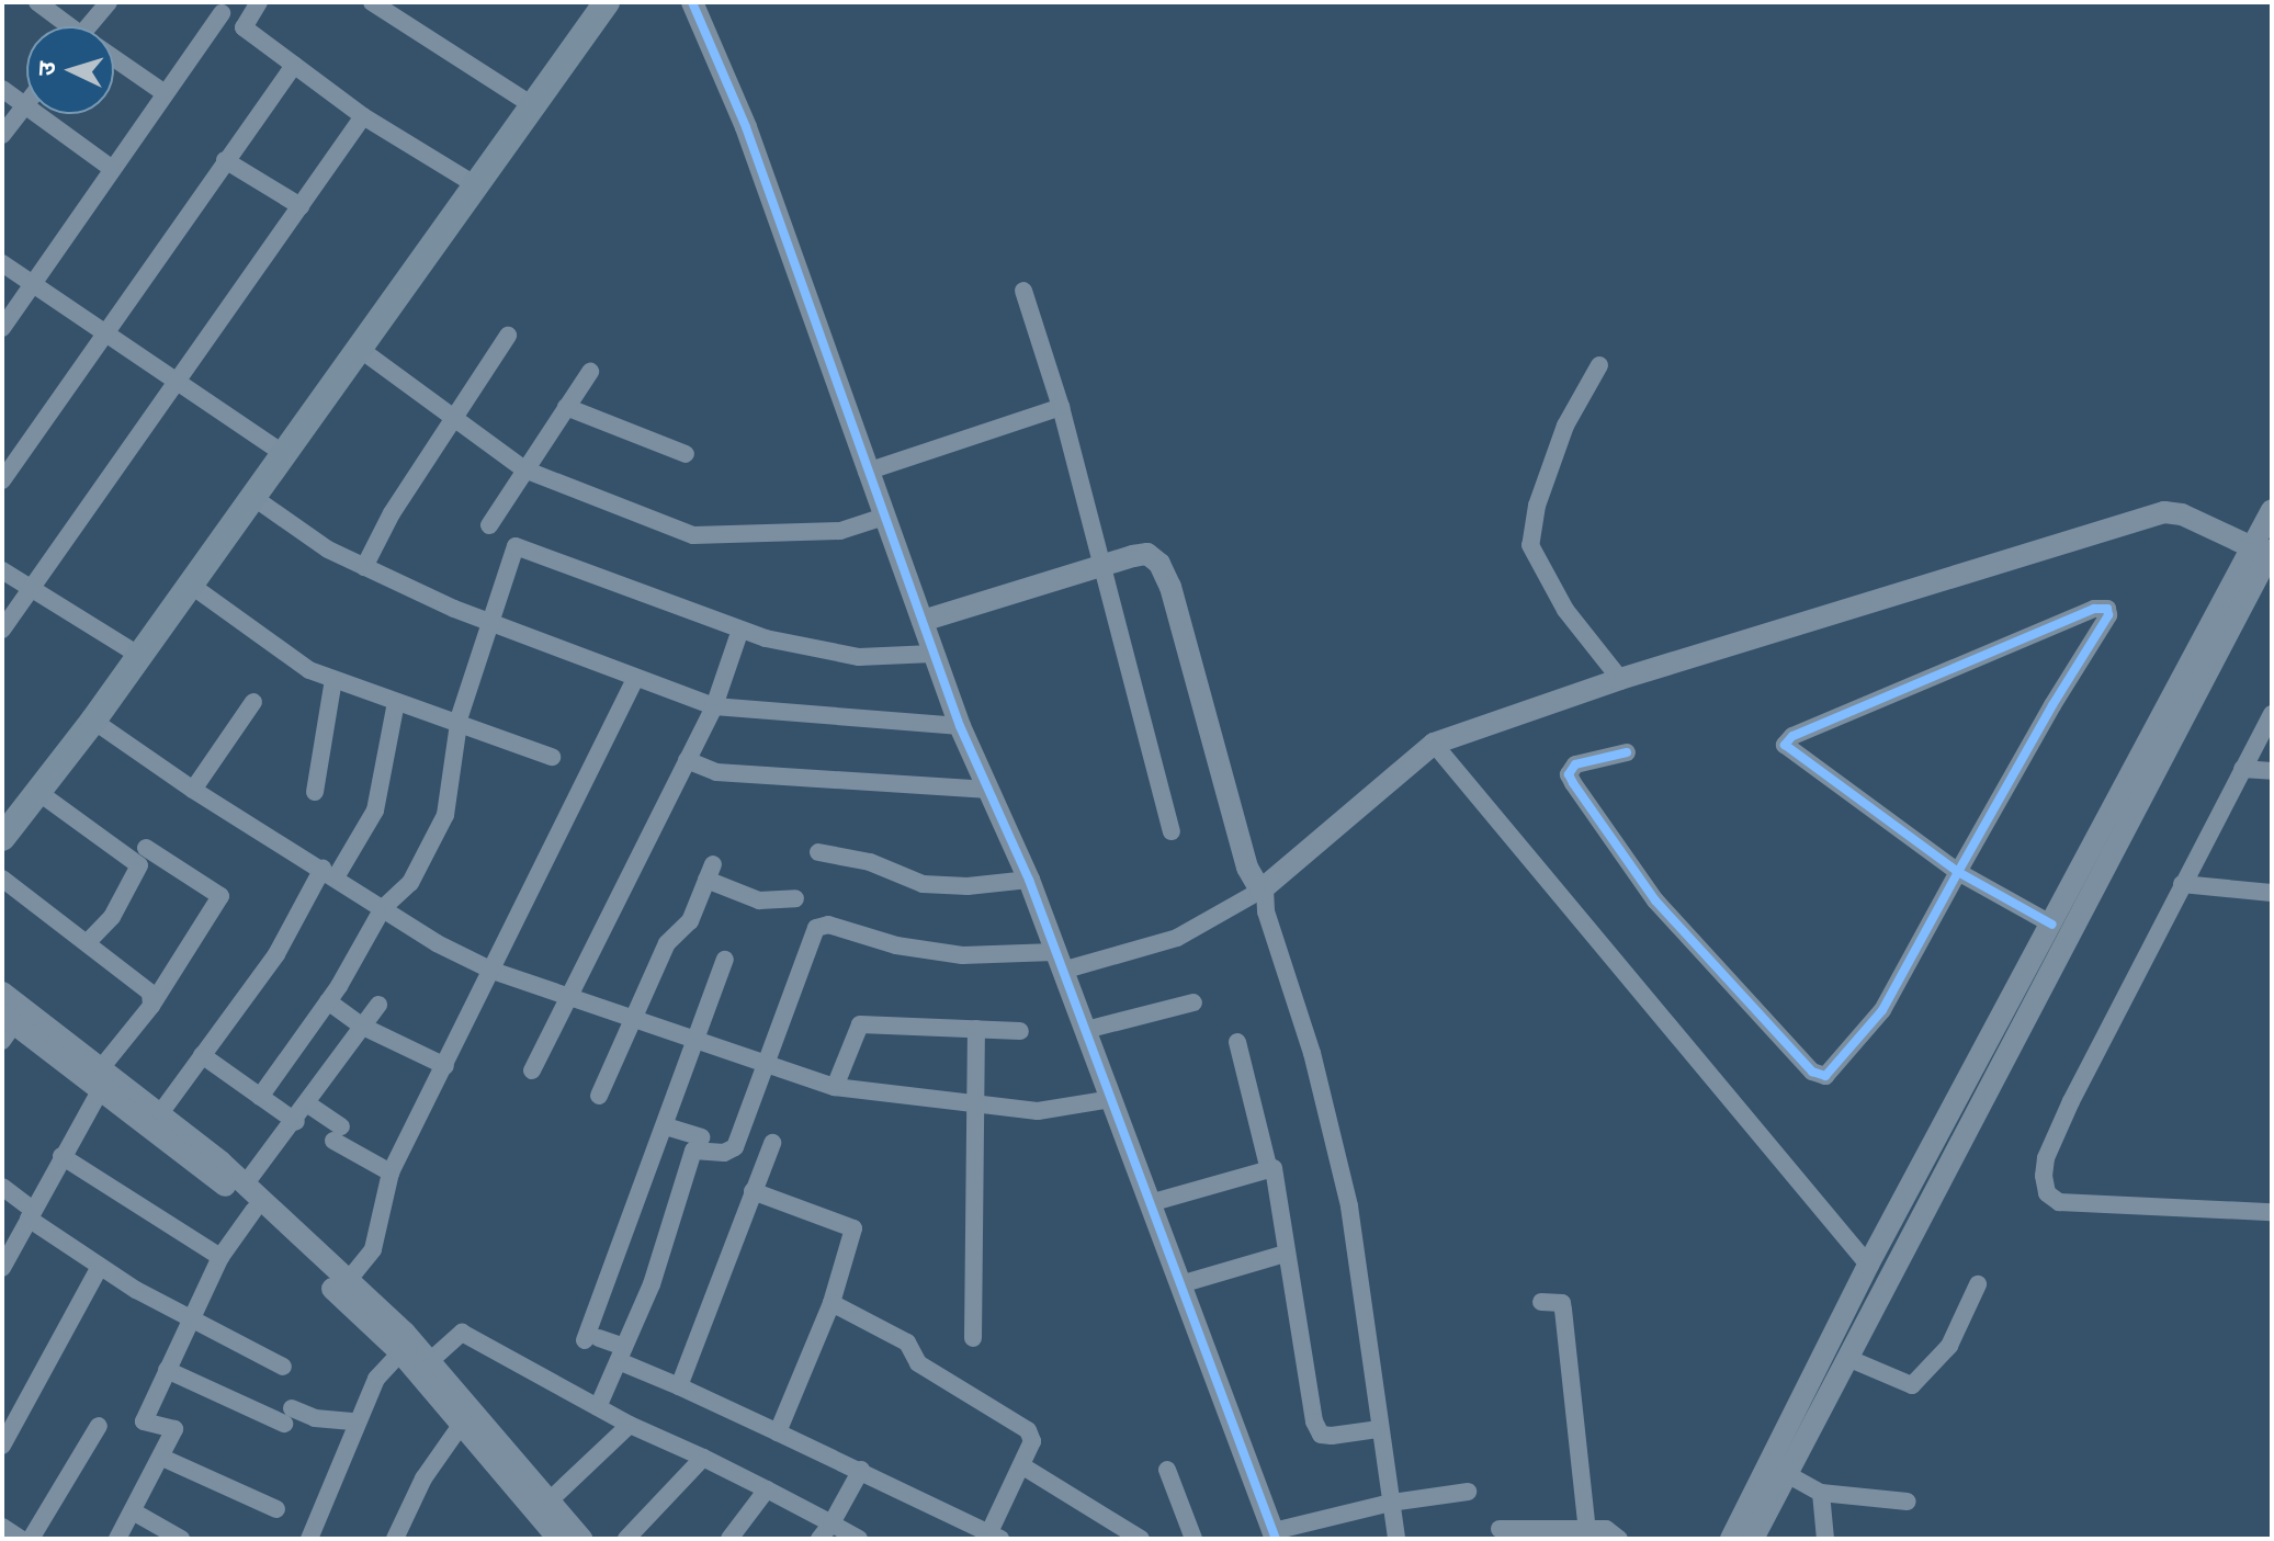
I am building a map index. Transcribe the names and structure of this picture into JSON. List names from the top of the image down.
{
  "north": "left"
}
